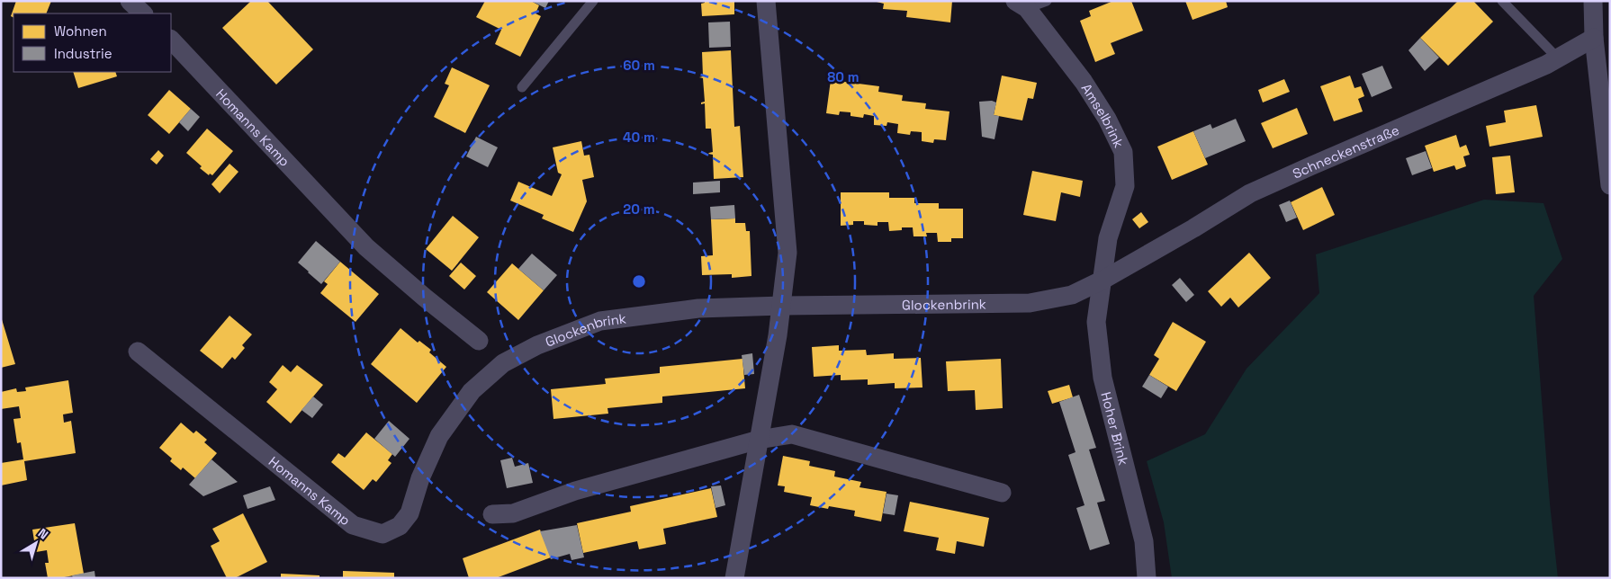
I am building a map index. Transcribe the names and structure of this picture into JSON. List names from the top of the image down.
{
  "streets": {
    "street": [
      "Amselbrink",
      "Homanns Kamp",
      "Schneckenstraße",
      "Glockenbrink",
      "Hoher Brink"
    ]
  },
  "crossings": [
    ["Amselbrink", "Schneckenstraße"],
    ["Amselbrink", "Glockenbrink"],
    ["Amselbrink", "Hoher Brink"],
    ["Homanns Kamp", "Glockenbrink"],
    ["Schneckenstraße", "Glockenbrink"],
    ["Schneckenstraße", "Hoher Brink"],
    ["Glockenbrink", "Hoher Brink"]
  ],
  "legend": ["Wohnen", "Industrie"],
  "north": "top right",
  "rings": [
    "60 m",
    "80 m",
    "40 m",
    "20 m"
  ]
}
